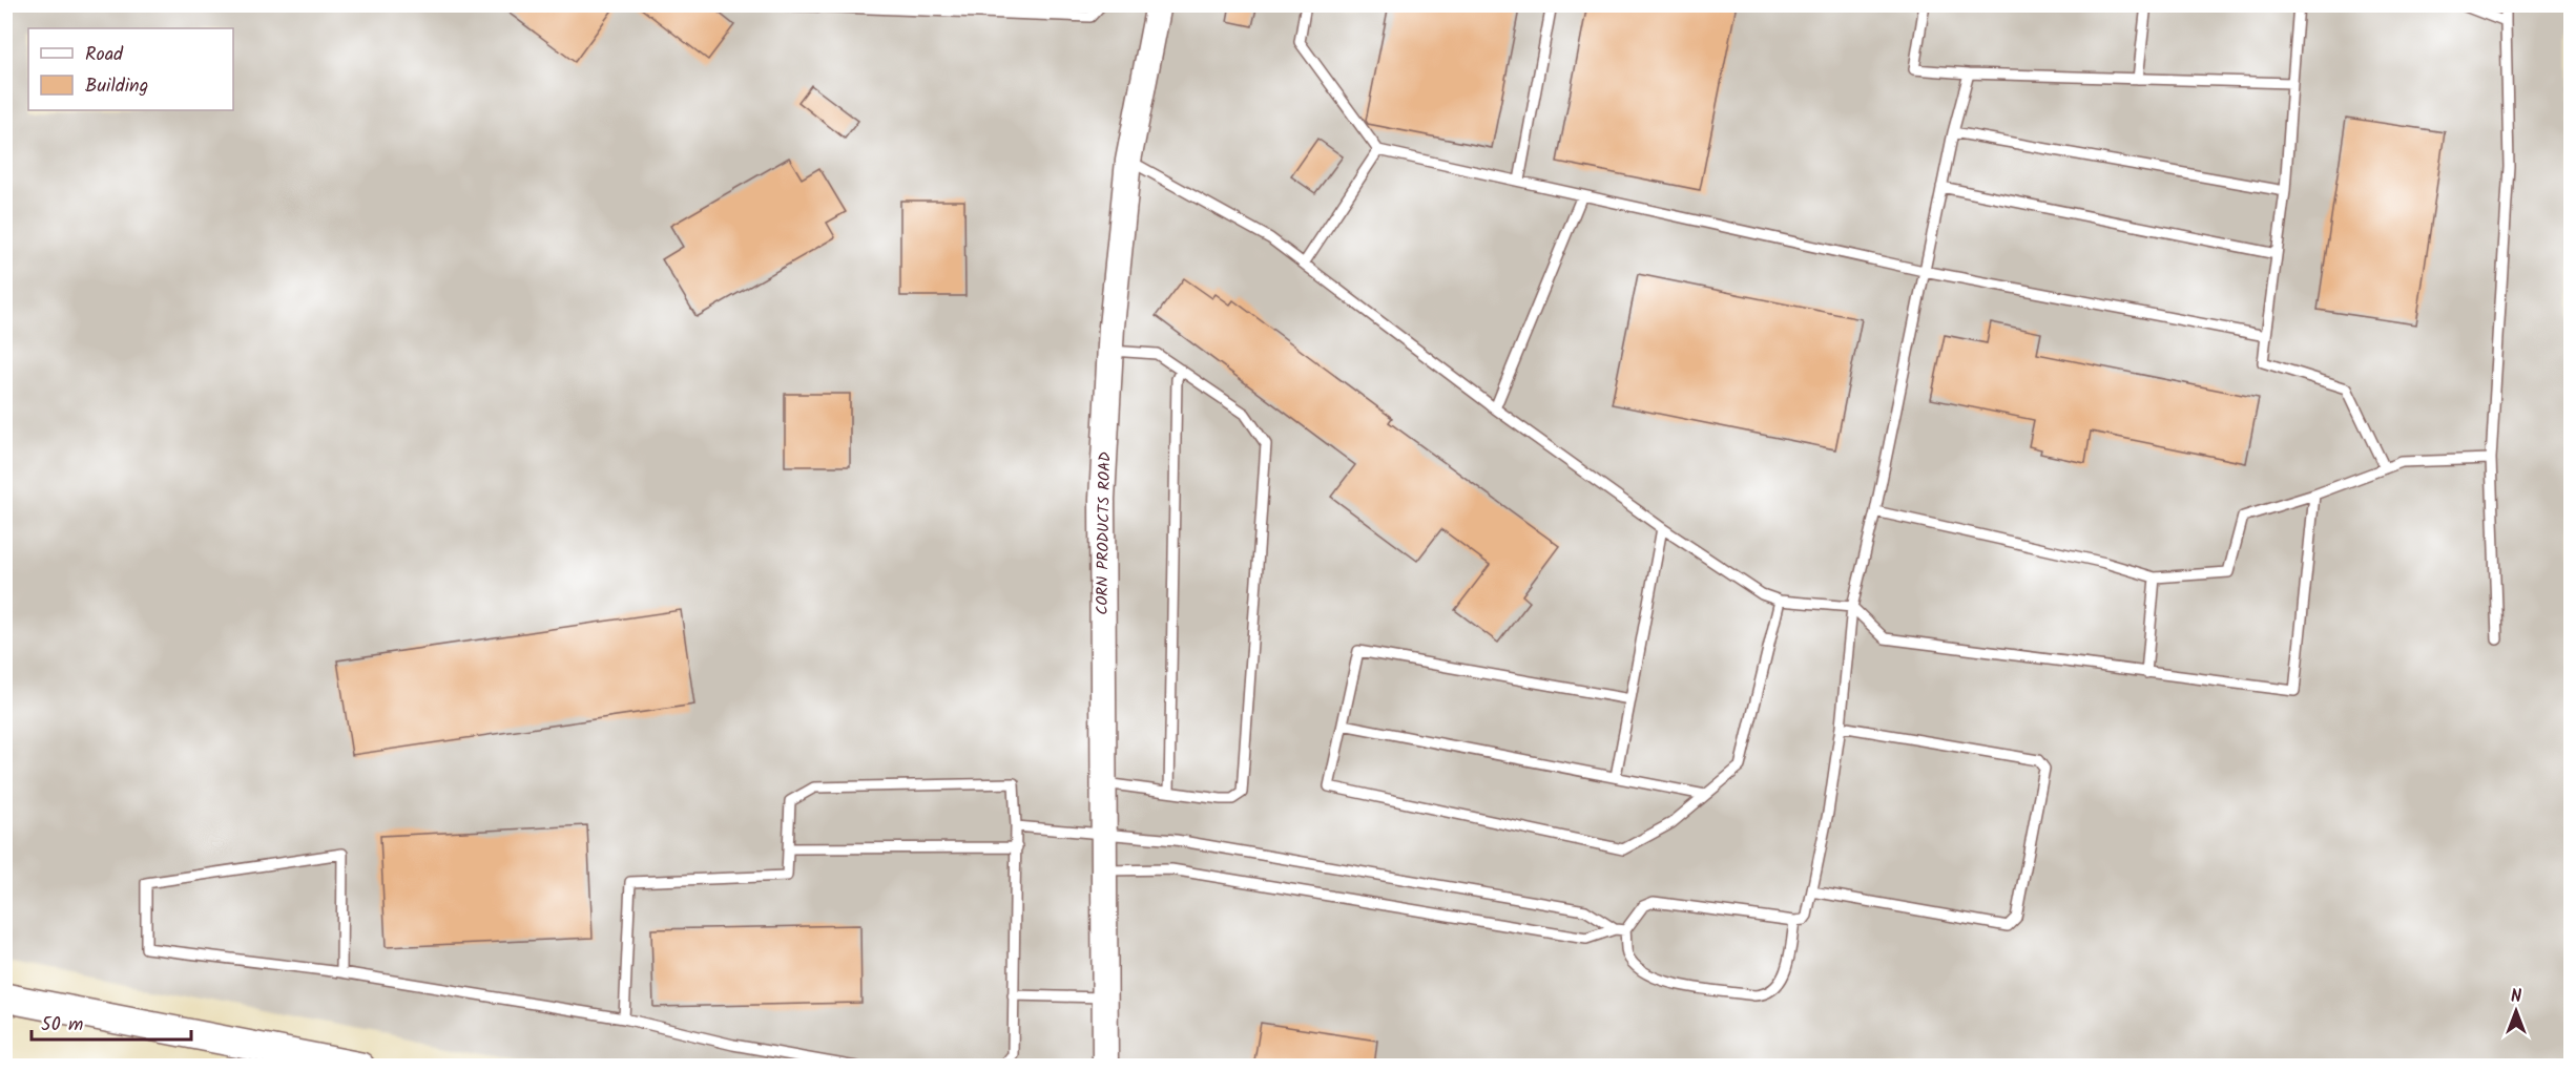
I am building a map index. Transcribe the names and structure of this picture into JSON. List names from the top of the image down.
{
  "streets": {
    "street": ["CORN PRODUCTS ROAD"]
  },
  "legend": ["Road", "Building"],
  "scale_bar": "50 m",
  "north": "top"
}
